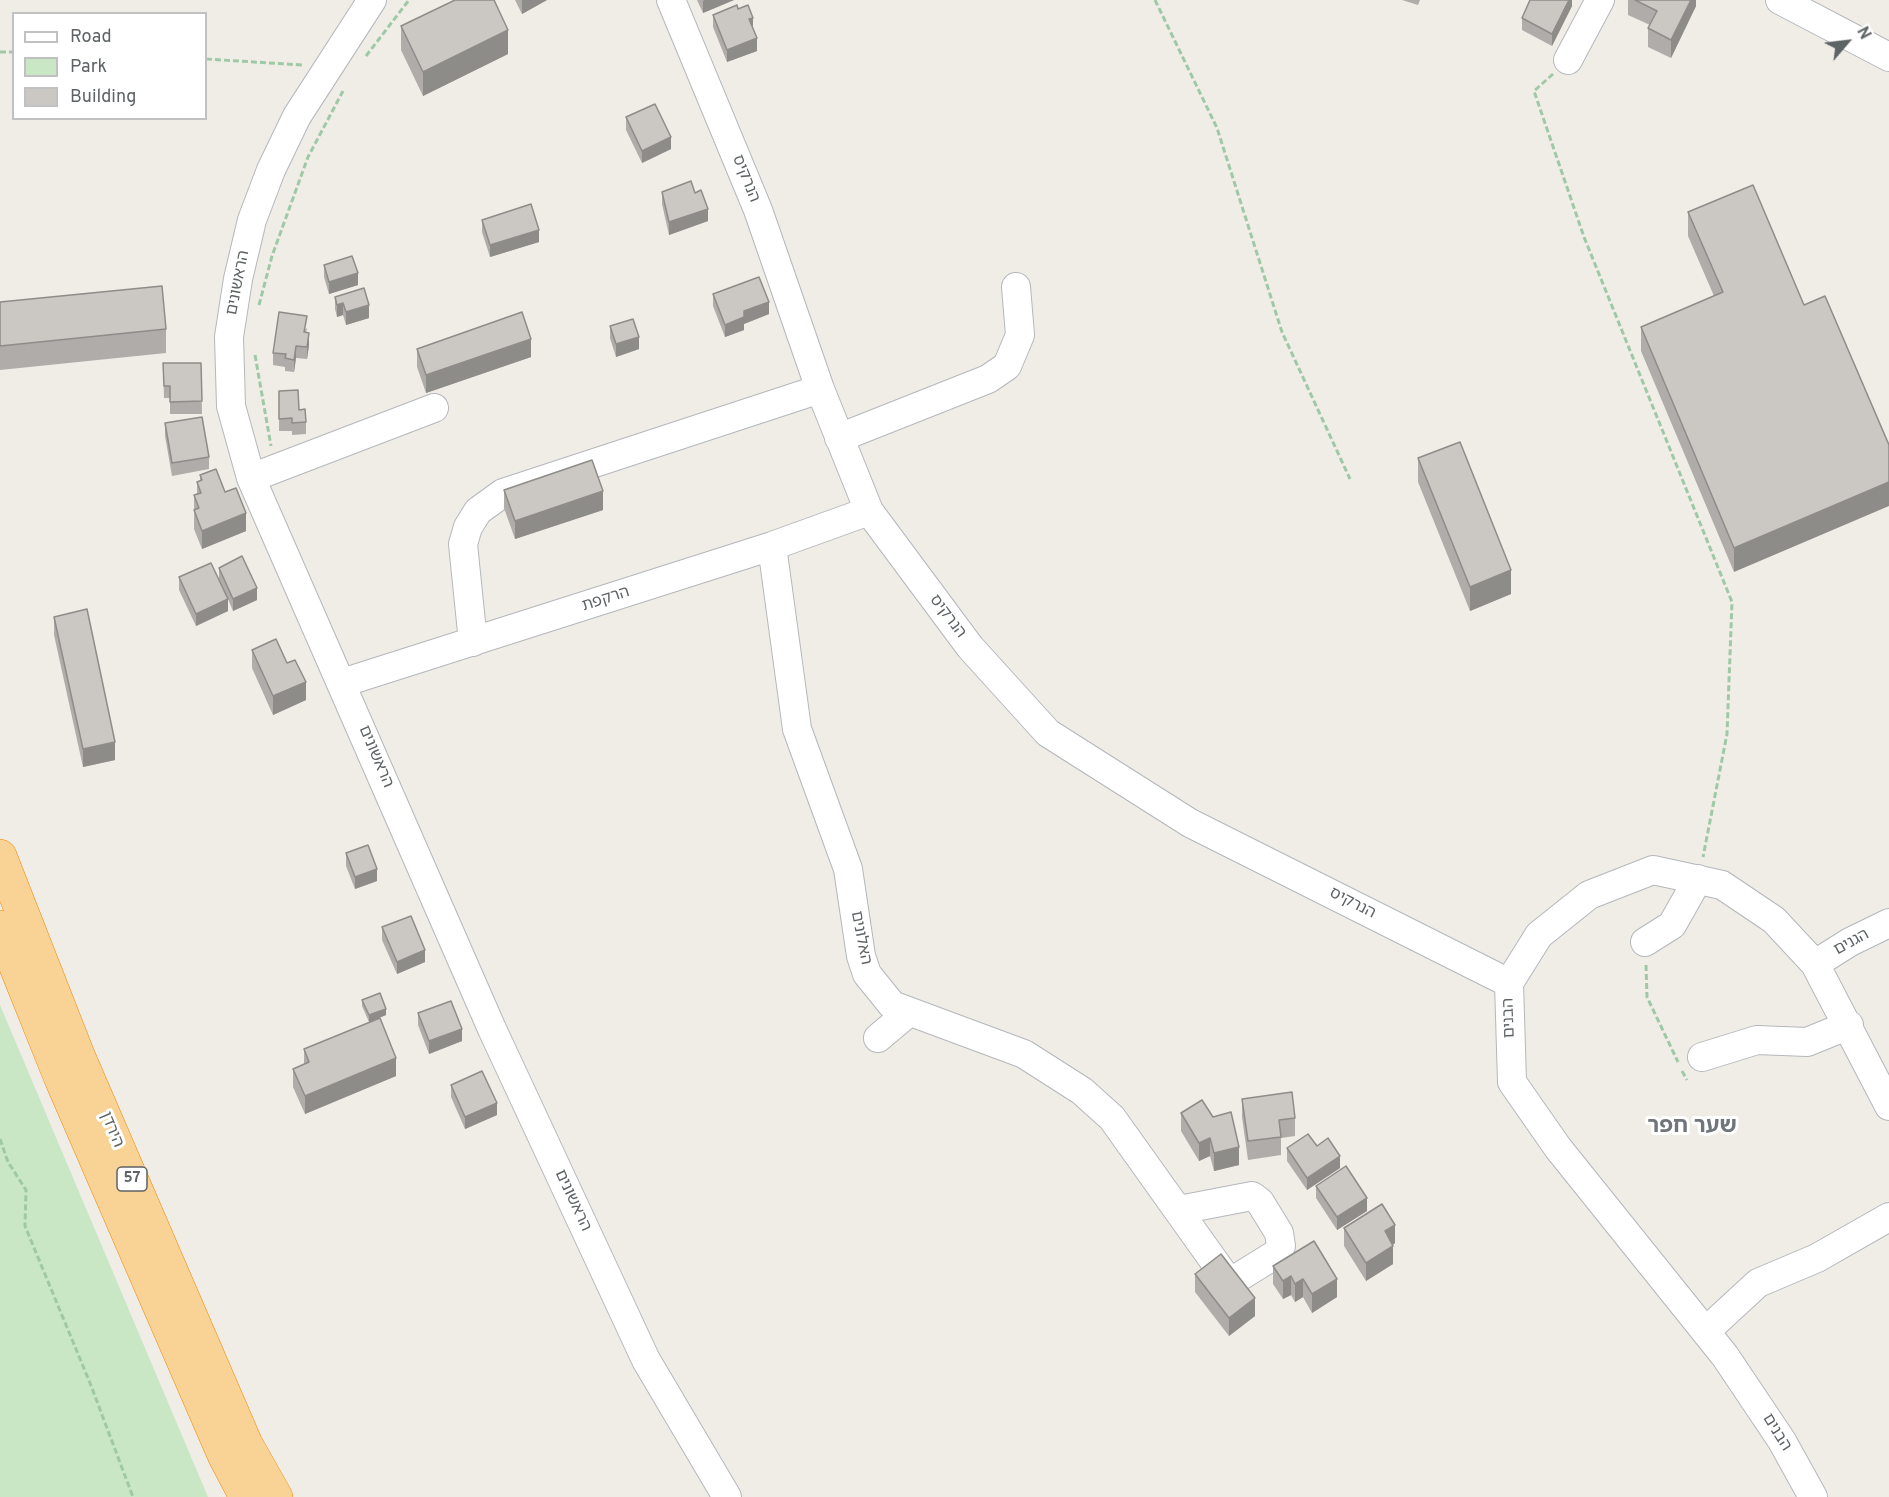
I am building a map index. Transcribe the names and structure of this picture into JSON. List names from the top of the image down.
{
  "streets": {
    "highway": ["הירדן", "57"],
    "street": [
      "הנרקיס",
      "הראשונים",
      "הרקפת",
      "האלונים",
      "הגנים",
      "הבנים"
    ]
  },
  "crossings": [
    ["הנרקיס", "הרקפת"],
    ["הנרקיס", "הבנים"],
    ["הראשונים", "הרקפת"],
    ["הרקפת", "האלונים"],
    ["הגנים", "הבנים"]
  ],
  "districts": ["שער חפר"],
  "legend": ["Road", "Park", "Building"],
  "north": "top right"
}
